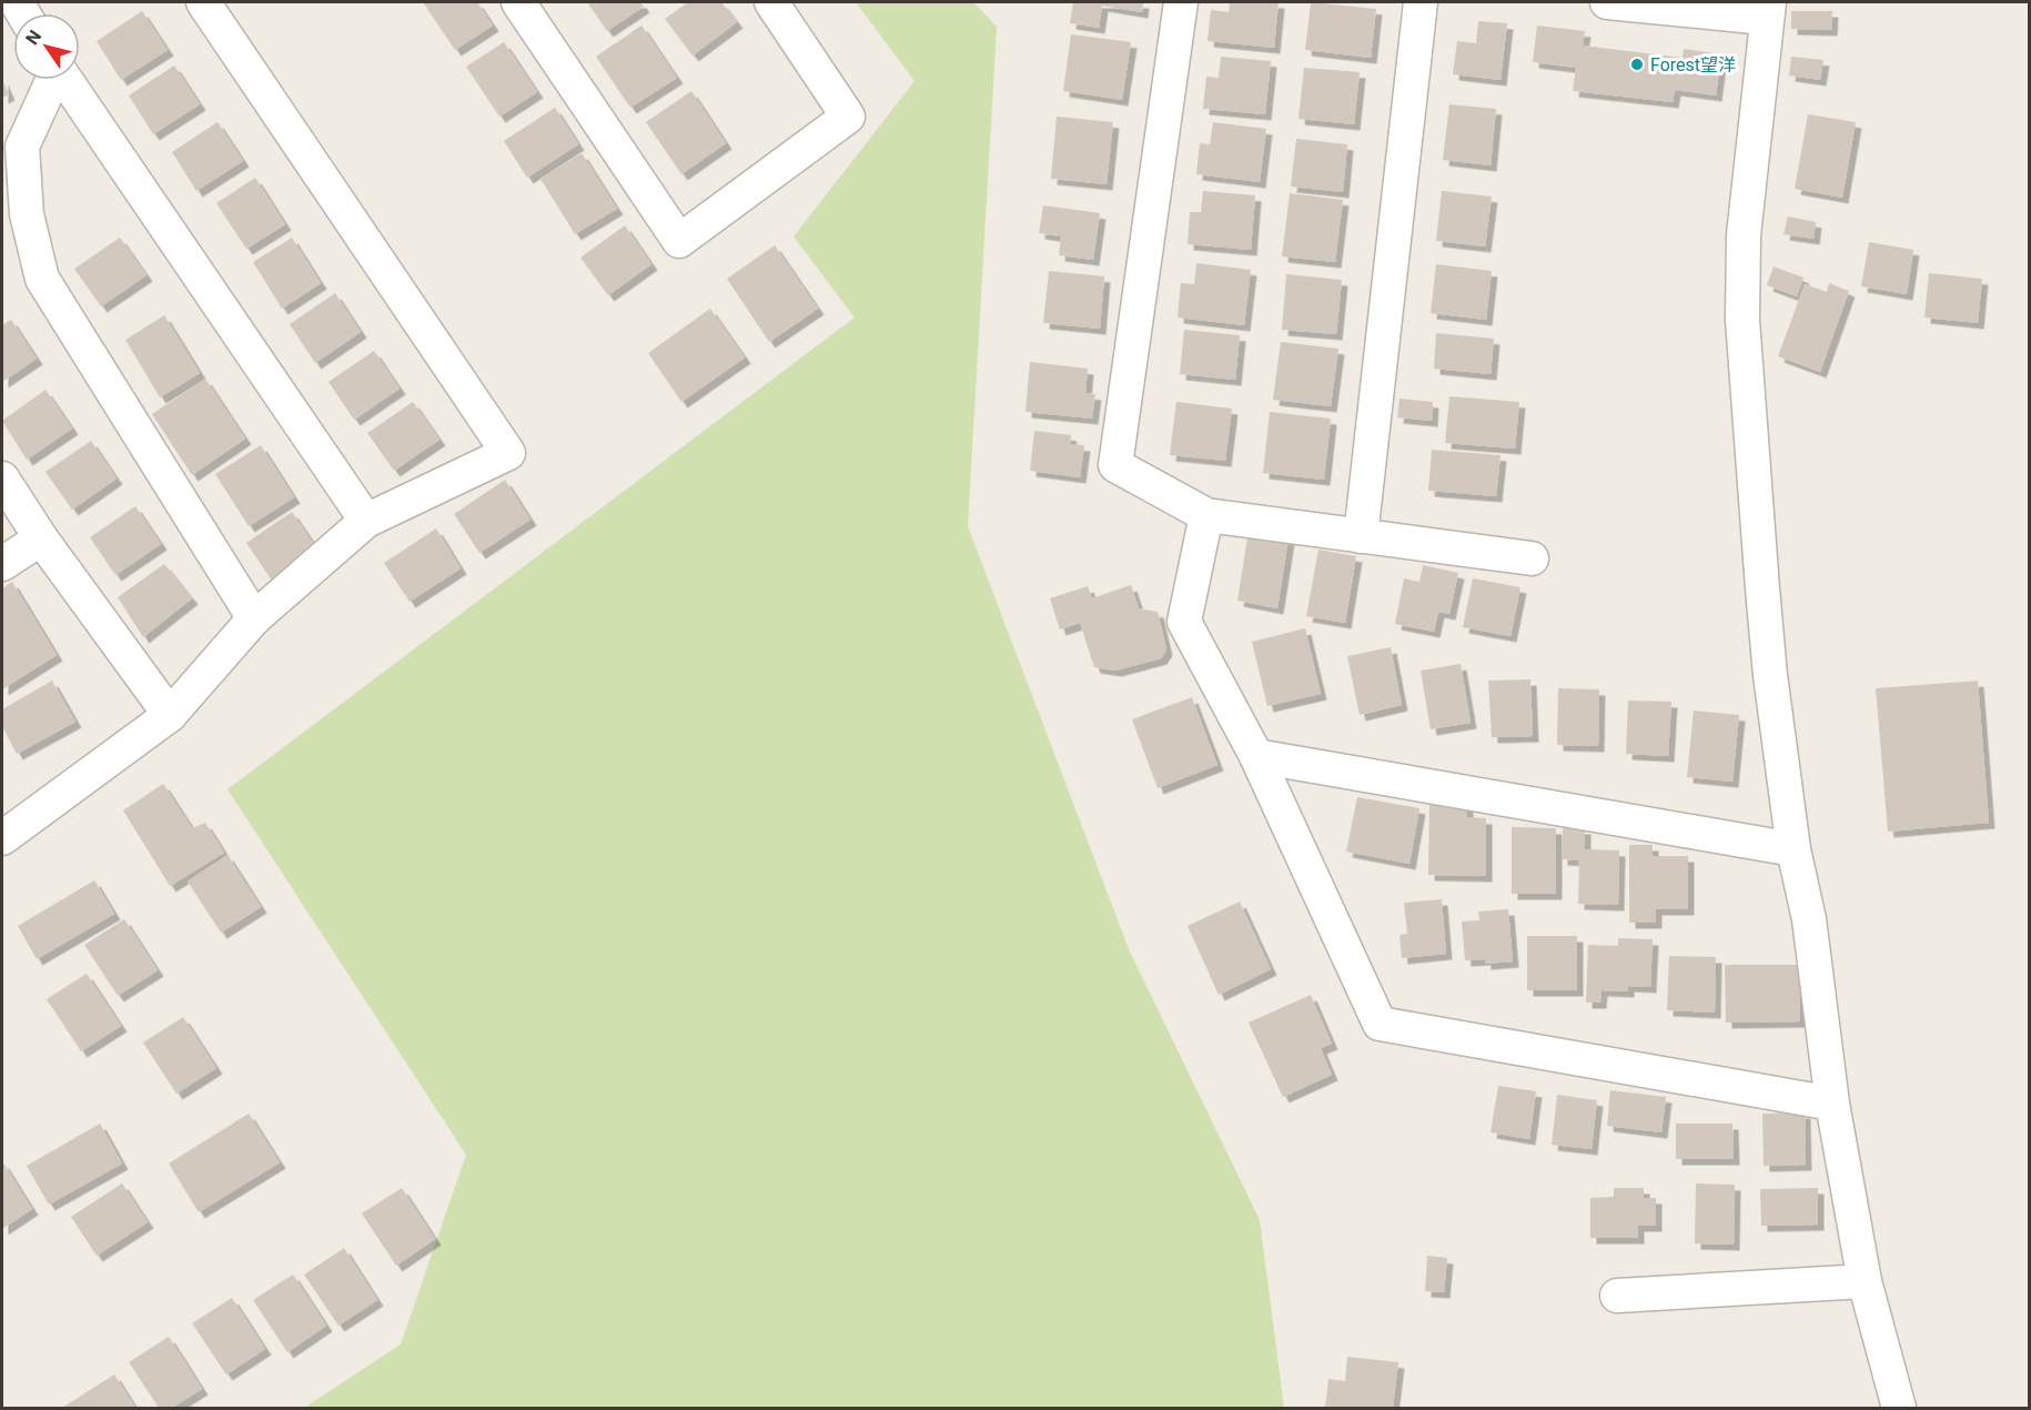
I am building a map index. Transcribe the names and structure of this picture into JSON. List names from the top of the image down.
{
  "places": ["Forest望洋"],
  "north": "top left"
}
